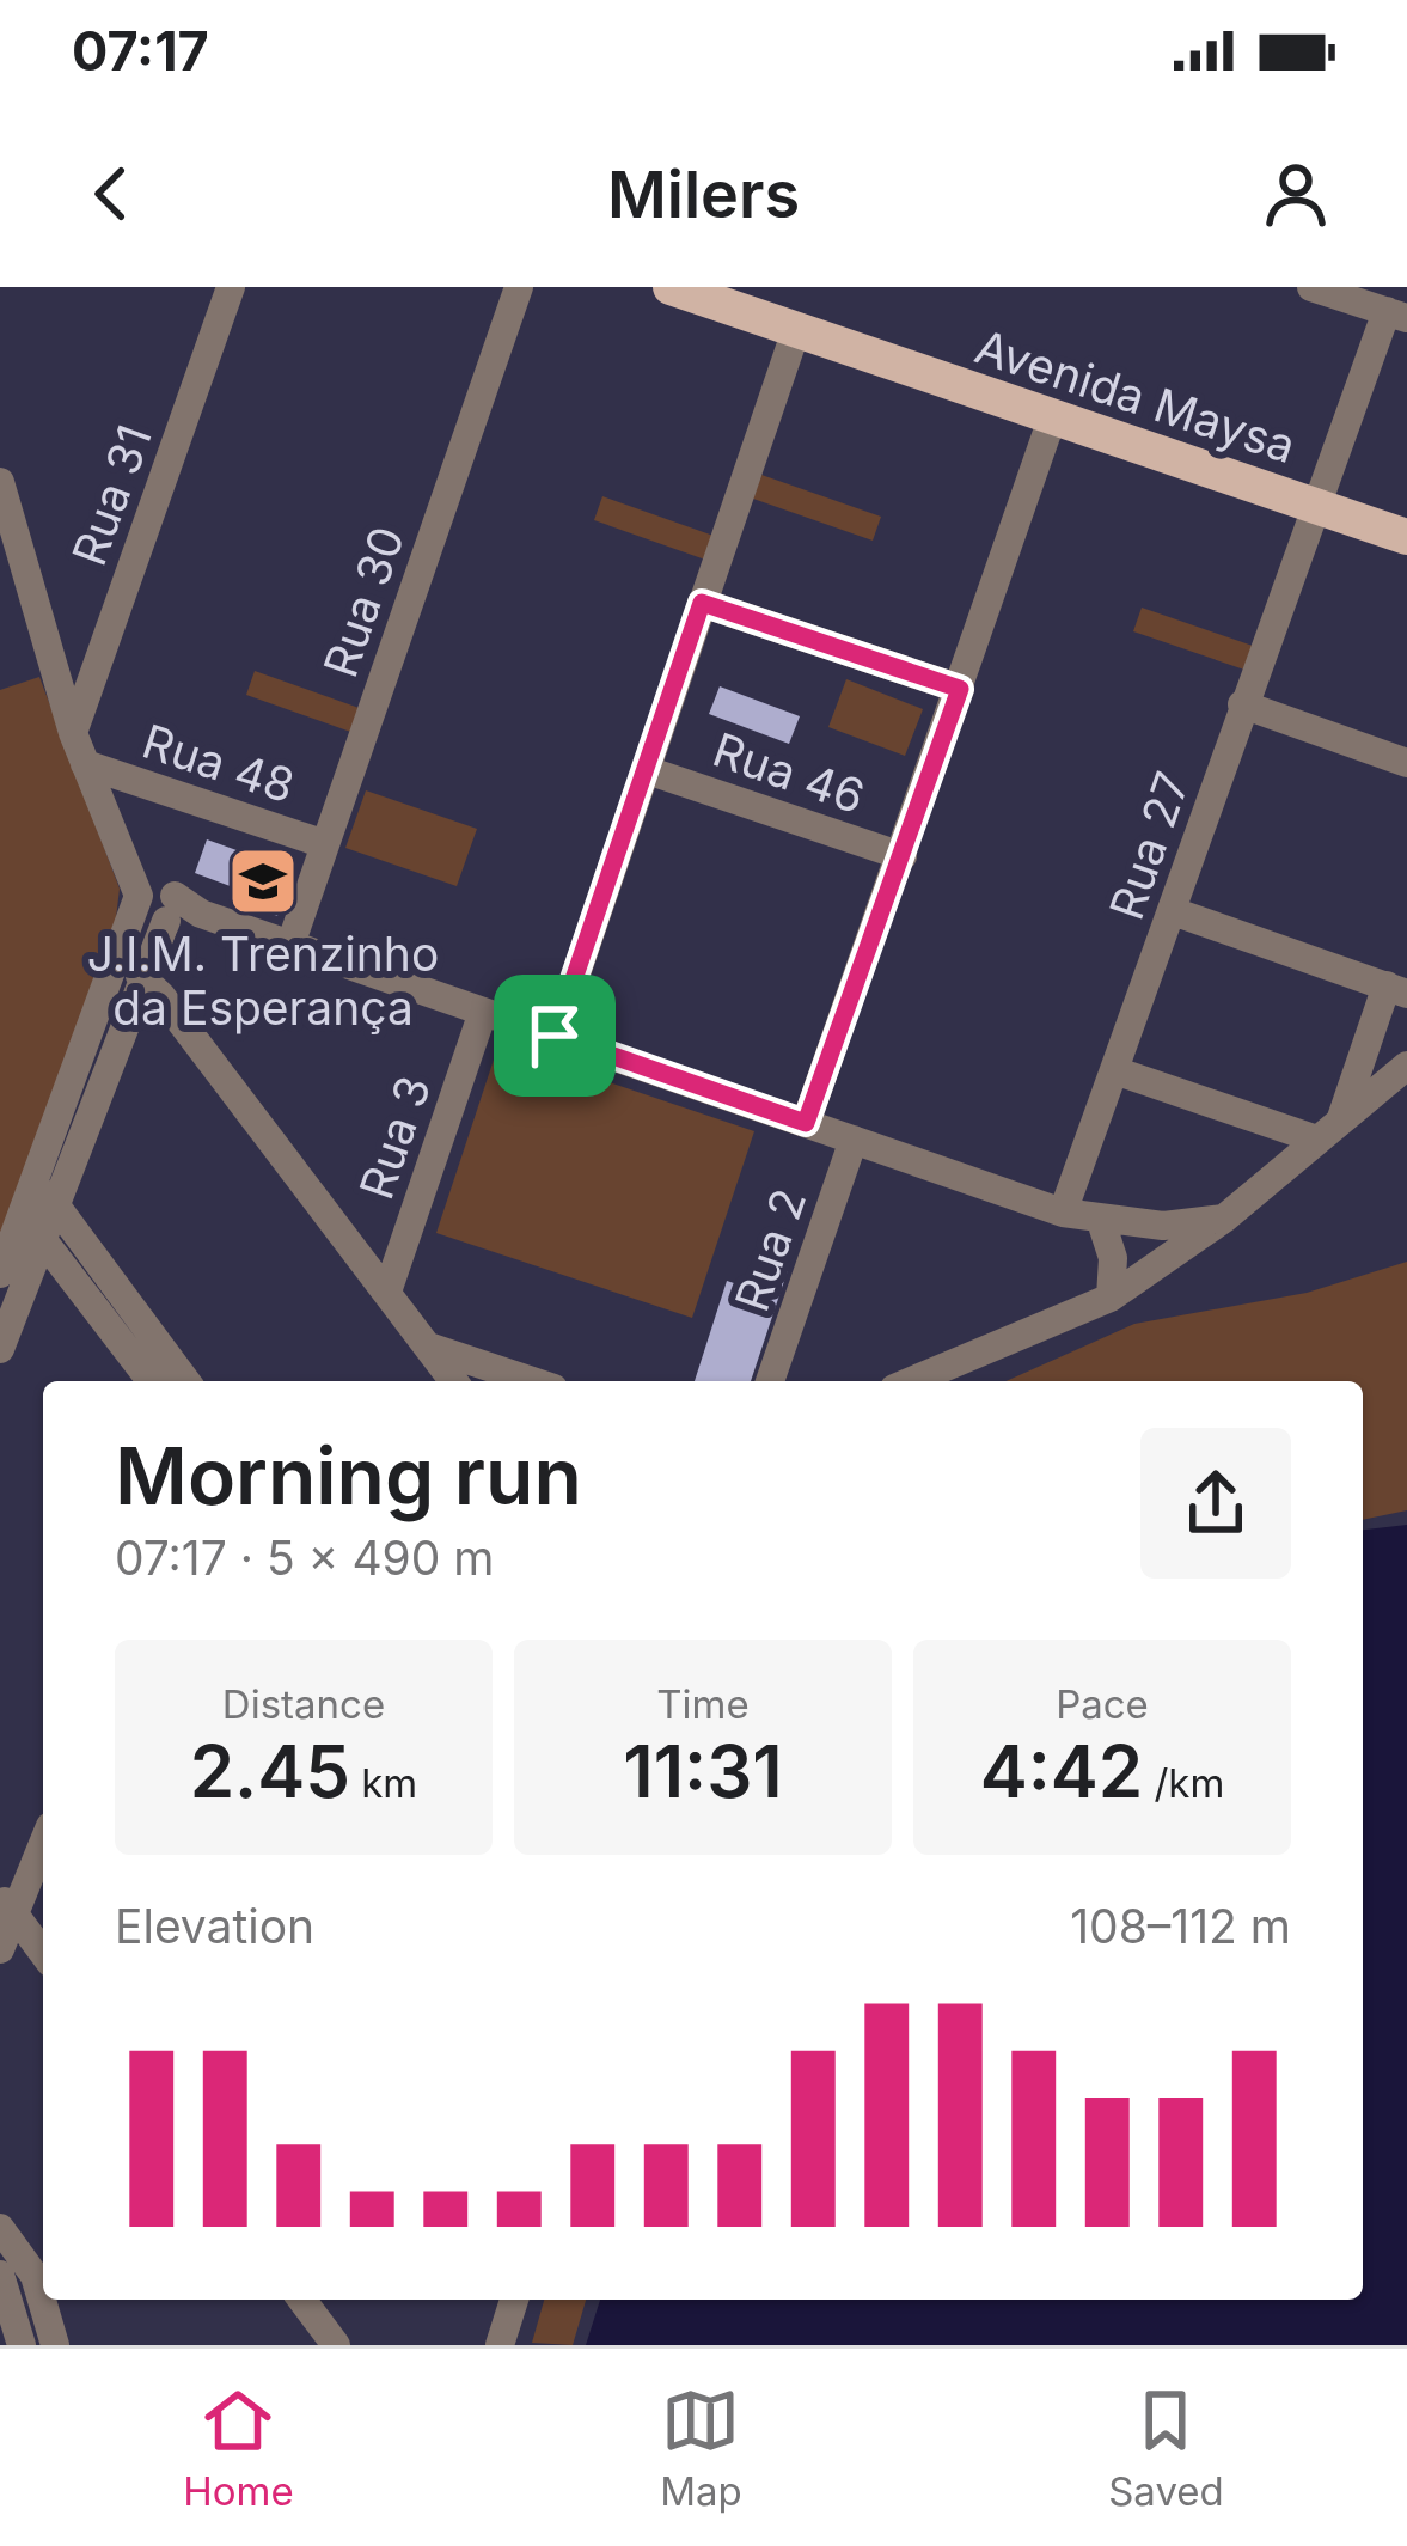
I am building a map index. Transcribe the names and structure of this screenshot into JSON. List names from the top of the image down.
{
  "streets": {
    "main road": ["Avenida Maysa"],
    "street": [
      "Rua 31",
      "Rua 30",
      "Rua 48",
      "Rua 46",
      "Rua 27",
      "Rua 3",
      "Rua 2"
    ]
  },
  "crossings": [
    ["Avenida Maysa", "Rua 27"],
    ["Rua 30", "Rua 48"]
  ],
  "places": {
    "school or university": ["J.I.M. Trenzinho da Esperança"]
  },
  "page": {
    "status": "07:17",
    "header": "Milers",
    "heading": ["Morning run", "07:17 · 5 × 490 m"],
    "stats": [
      ["Distance", "2.45 km"],
      ["Time", "11:31"],
      ["Pace", "4:42 /km"]
    ],
    "chart": ["Elevation", "108–112 m"],
    "tabs": ["Home", "Map", "Saved"]
  }
}
